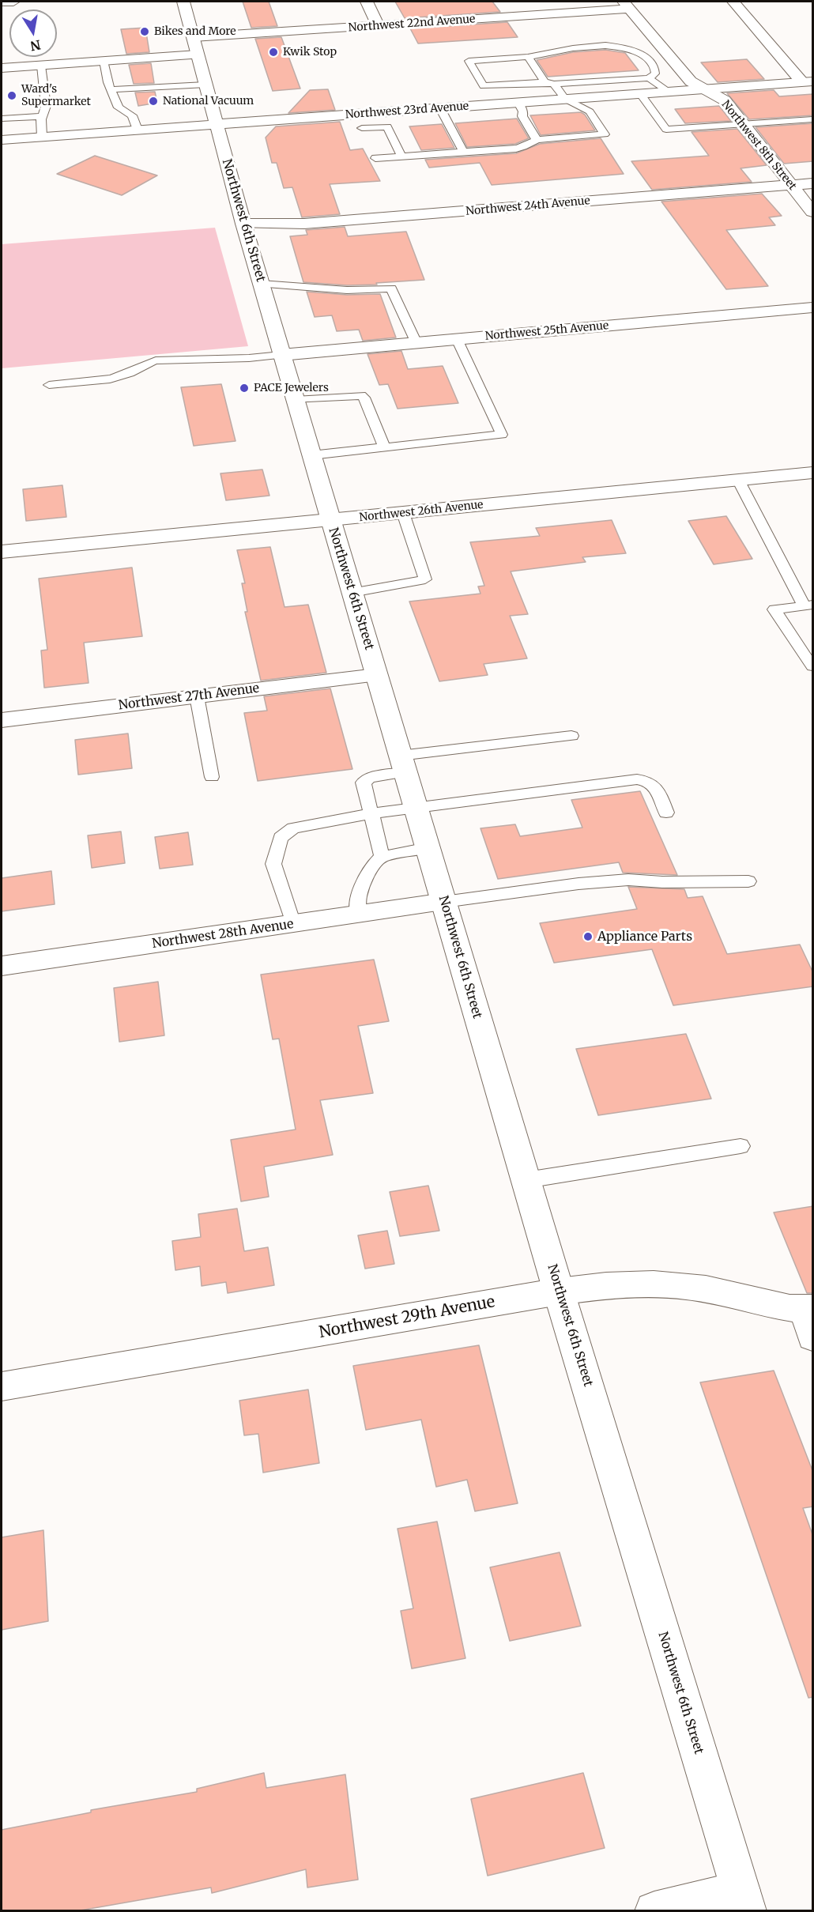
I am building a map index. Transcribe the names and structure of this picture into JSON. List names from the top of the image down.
{
  "streets": {
    "street": [
      "Northwest 22nd Avenue",
      "Northwest 23rd Avenue",
      "Northwest 8th Street",
      "Northwest 24th Avenue",
      "Northwest 6th Street",
      "Northwest 25th Avenue",
      "Northwest 26th Avenue",
      "Northwest 27th Avenue",
      "Northwest 28th Avenue",
      "Northwest 29th Avenue"
    ]
  },
  "crossings": [
    ["Northwest 22nd Avenue", "Northwest 8th Street"],
    ["Northwest 22nd Avenue", "Northwest 6th Street"],
    ["Northwest 23rd Avenue", "Northwest 8th Street"],
    ["Northwest 23rd Avenue", "Northwest 6th Street"],
    ["Northwest 8th Street", "Northwest 24th Avenue"],
    ["Northwest 24th Avenue", "Northwest 6th Street"],
    ["Northwest 6th Street", "Northwest 25th Avenue"],
    ["Northwest 6th Street", "Northwest 26th Avenue"],
    ["Northwest 6th Street", "Northwest 27th Avenue"],
    ["Northwest 6th Street", "Northwest 28th Avenue"],
    ["Northwest 6th Street", "Northwest 29th Avenue"]
  ],
  "places": [
    "Bikes and More",
    "Kwik Stop",
    "Ward's Supermarket",
    "National Vacuum",
    "PACE Jewelers",
    "Appliance Parts"
  ],
  "north": "bottom"
}
